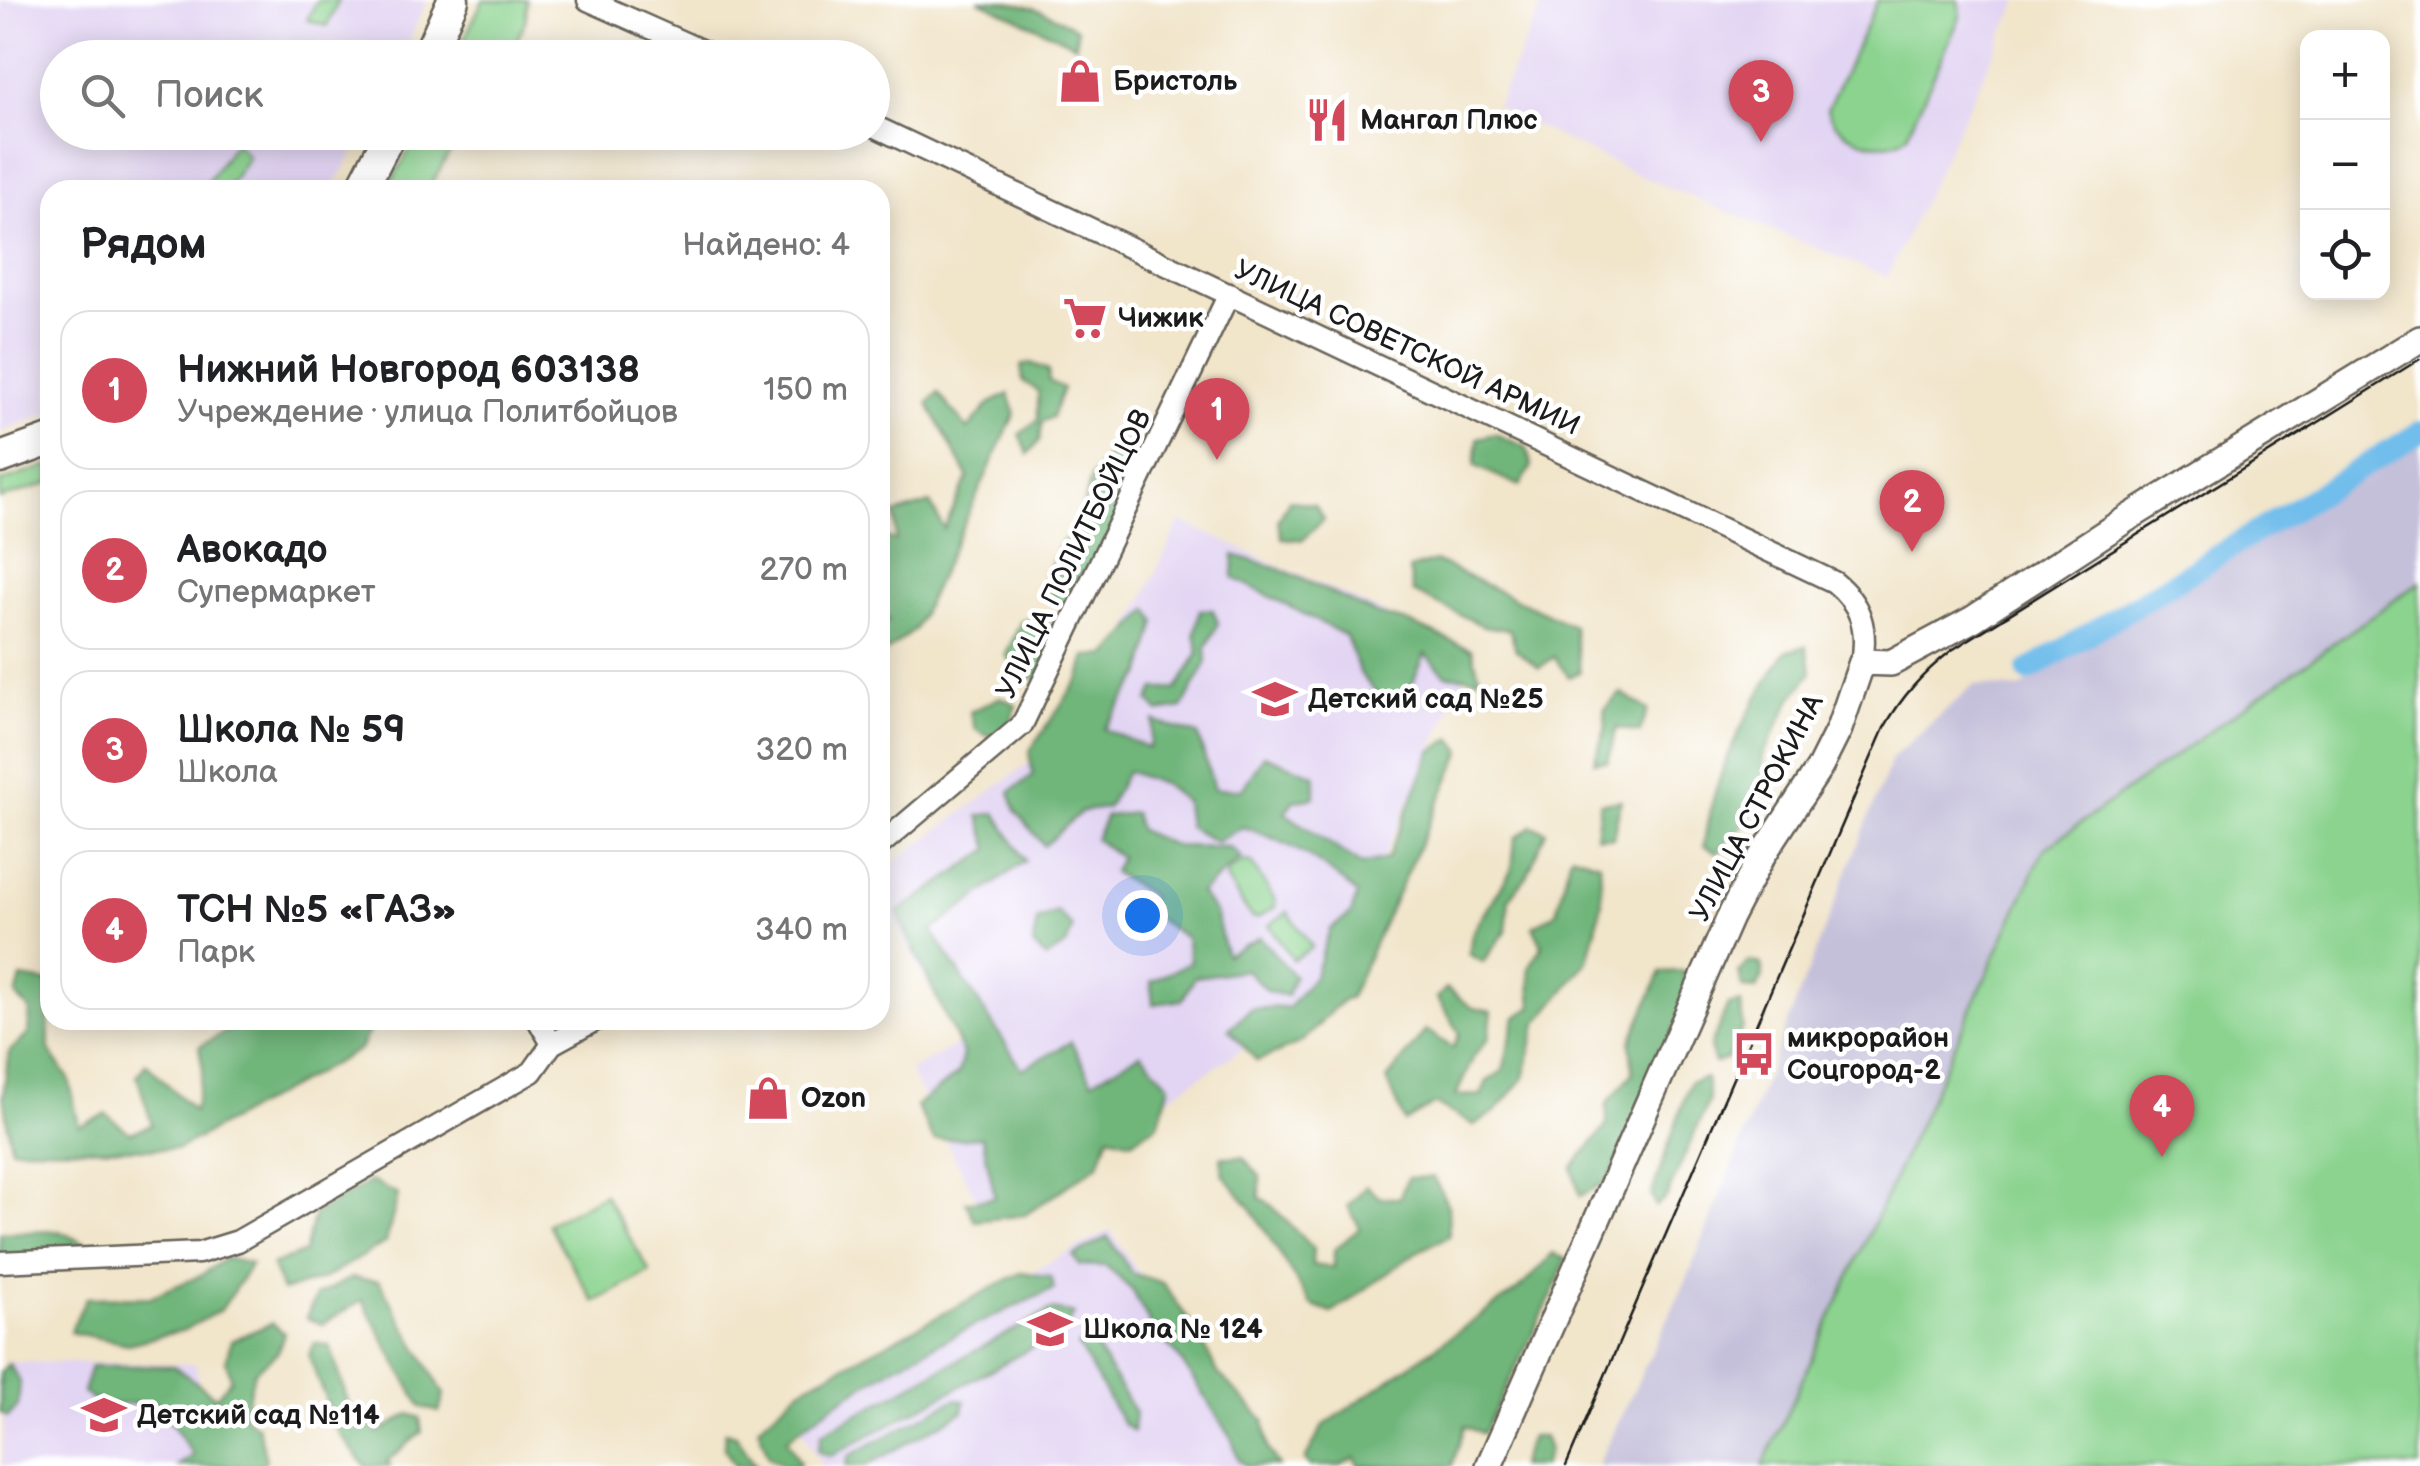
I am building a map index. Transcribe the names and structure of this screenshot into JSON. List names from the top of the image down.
{
  "streets": {
    "street": ["УЛИЦА СОВЕТСКОЙ АРМИИ", "УЛИЦА ПОЛИТБОЙЦОВ", "УЛИЦА СТРОКИНА"]
  },
  "crossings": [
    ["УЛИЦА СОВЕТСКОЙ АРМИИ", "УЛИЦА ПОЛИТБОЙЦОВ"],
    ["УЛИЦА СОВЕТСКОЙ АРМИИ", "УЛИЦА СТРОКИНА"]
  ],
  "places": {
    "shop": ["Бристоль", "Ozon"],
    "restaurant": ["Мангал Плюс"],
    "supermarket": ["Чижик"],
    "school or university": ["Детский сад №25", "Школа № 124", "Детский сад №114"],
    "bus stop": ["микрорайон Соцгород-2"]
  },
  "page": {
    "map_buttons": ["+", "−"],
    "search": "Поиск",
    "pins": [
      "3",
      "1",
      "2",
      "4"
    ],
    "heading": ["Рядом", "Найдено: 4"],
    "list": [
      {
        "mark": "1",
        "name": "Нижний Новгород 603138",
        "note": "Учреждение · улица Политбойцов",
        "value": "150 m"
      },
      {
        "mark": "2",
        "name": "Авокадо",
        "note": "Супермаркет",
        "value": "270 m"
      },
      {
        "mark": "3",
        "name": "Школа № 59",
        "note": "Школа",
        "value": "320 m"
      },
      {
        "mark": "4",
        "name": "ТСН №5 «ГАЗ»",
        "note": "Парк",
        "value": "340 m"
      }
    ]
  }
}
